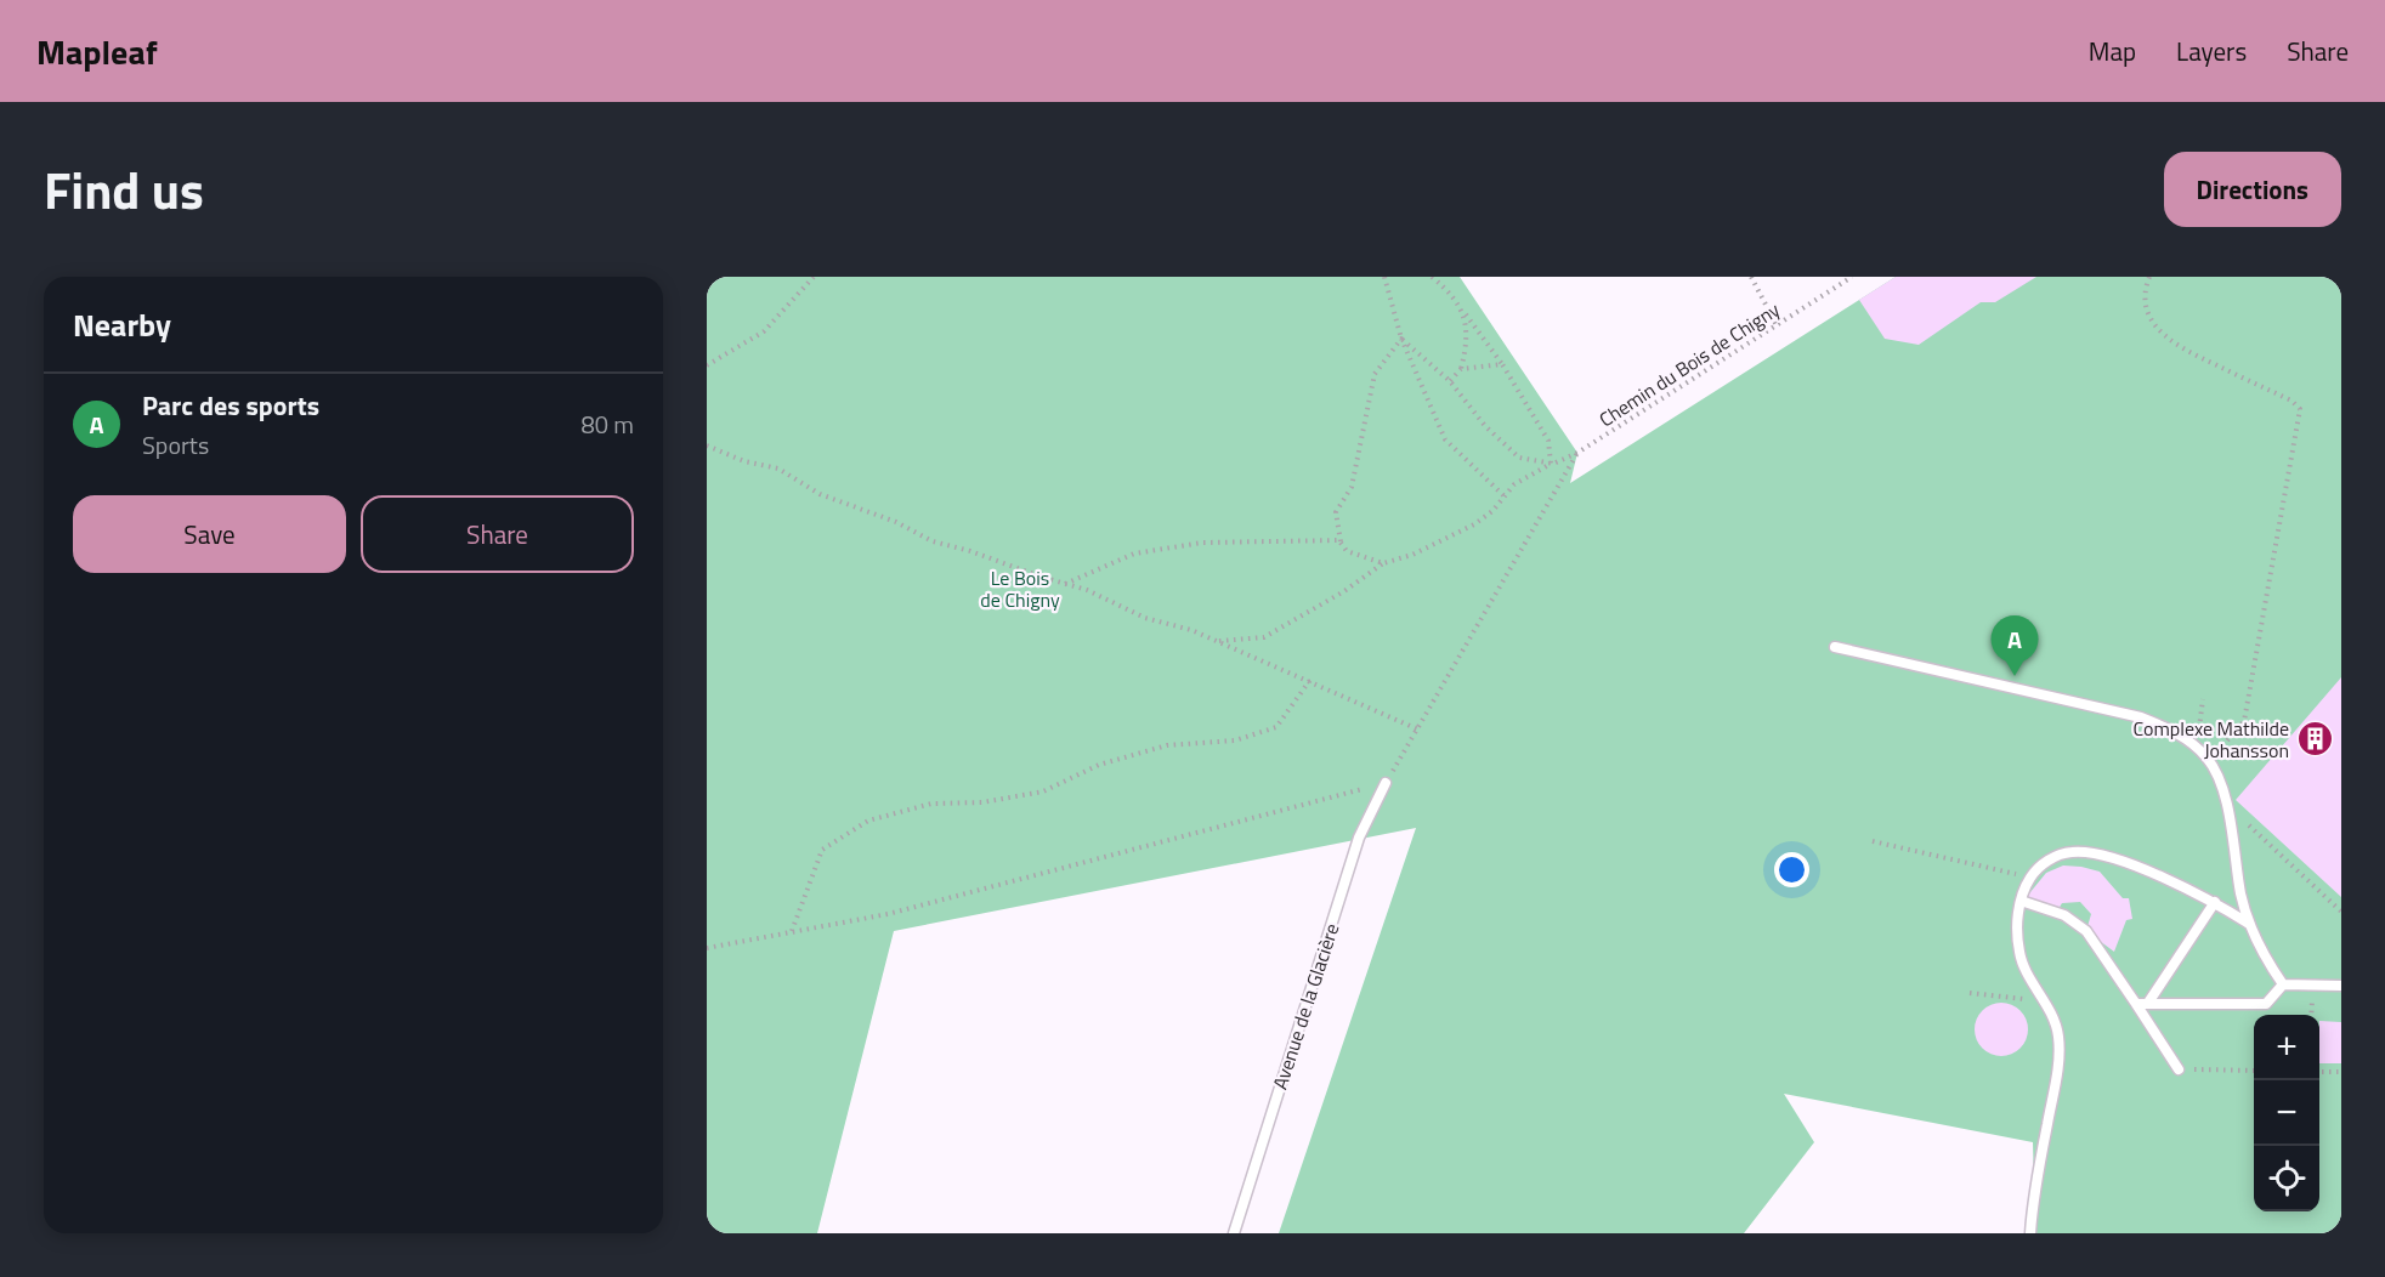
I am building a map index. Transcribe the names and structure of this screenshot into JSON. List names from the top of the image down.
{
  "streets": {
    "lane": ["Avenue de la Glacière"],
    "path": ["Chemin du Bois de Chigny"]
  },
  "parks": ["Le Bois de Chigny"],
  "places": {
    "building": ["Complexe Mathilde Johansson"]
  },
  "page": {
    "header": "Mapleaf",
    "nav": ["Map", "Layers", "Share"],
    "title": "Find us",
    "buttons": [
      "Directions",
      ["Save", "Share"]
    ],
    "heading": "Nearby",
    "list": [
      {
        "mark": "A",
        "name": "Parc des sports",
        "note": "Sports",
        "value": "80 m"
      }
    ],
    "pins": "A",
    "map_buttons": ["+", "−"]
  }
}
